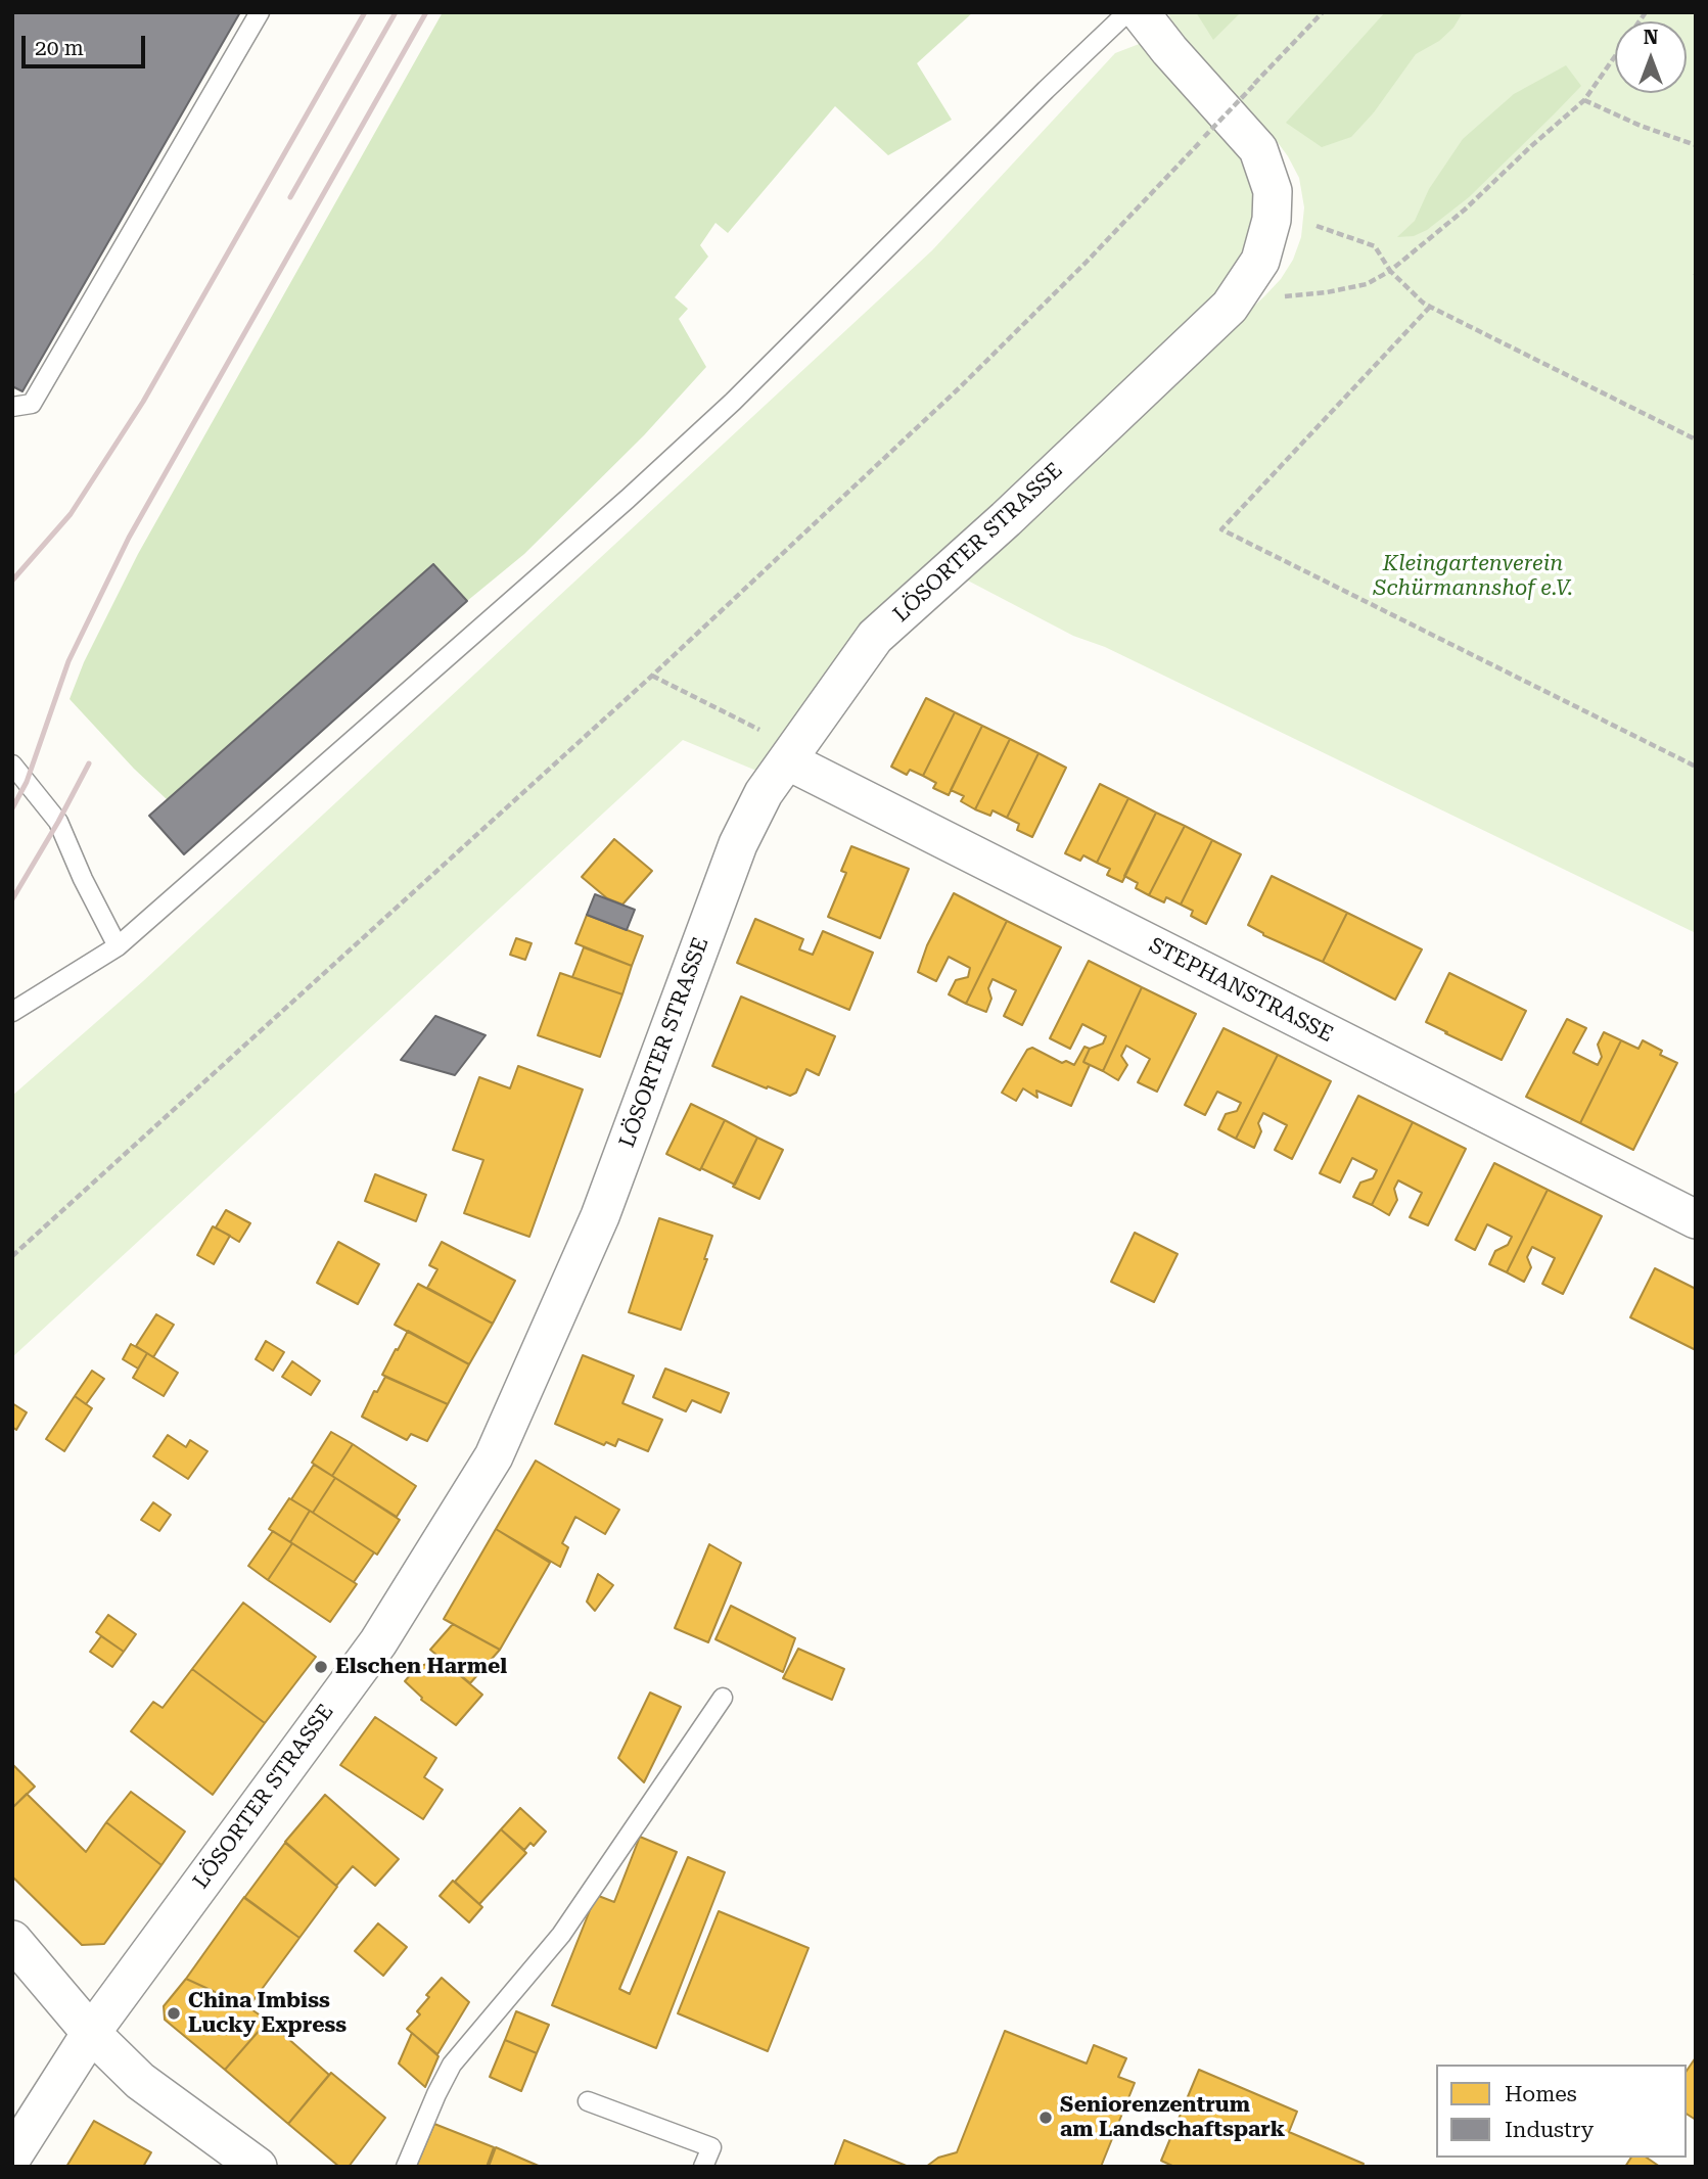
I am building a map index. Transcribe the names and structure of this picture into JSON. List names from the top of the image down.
{
  "streets": {
    "street": ["LÖSORTER STRASSE", "STEPHANSTRASSE"]
  },
  "crossings": [
    ["LÖSORTER STRASSE", "STEPHANSTRASSE"]
  ],
  "parks": ["Kleingartenverein Schürmannshof e.V."],
  "places": ["Elschen Harmel", "China Imbiss Lucky Express", "Seniorenzentrum am Landschaftspark"],
  "legend": ["Homes", "Industry"],
  "scale_bar": "20 m",
  "north": "top"
}
